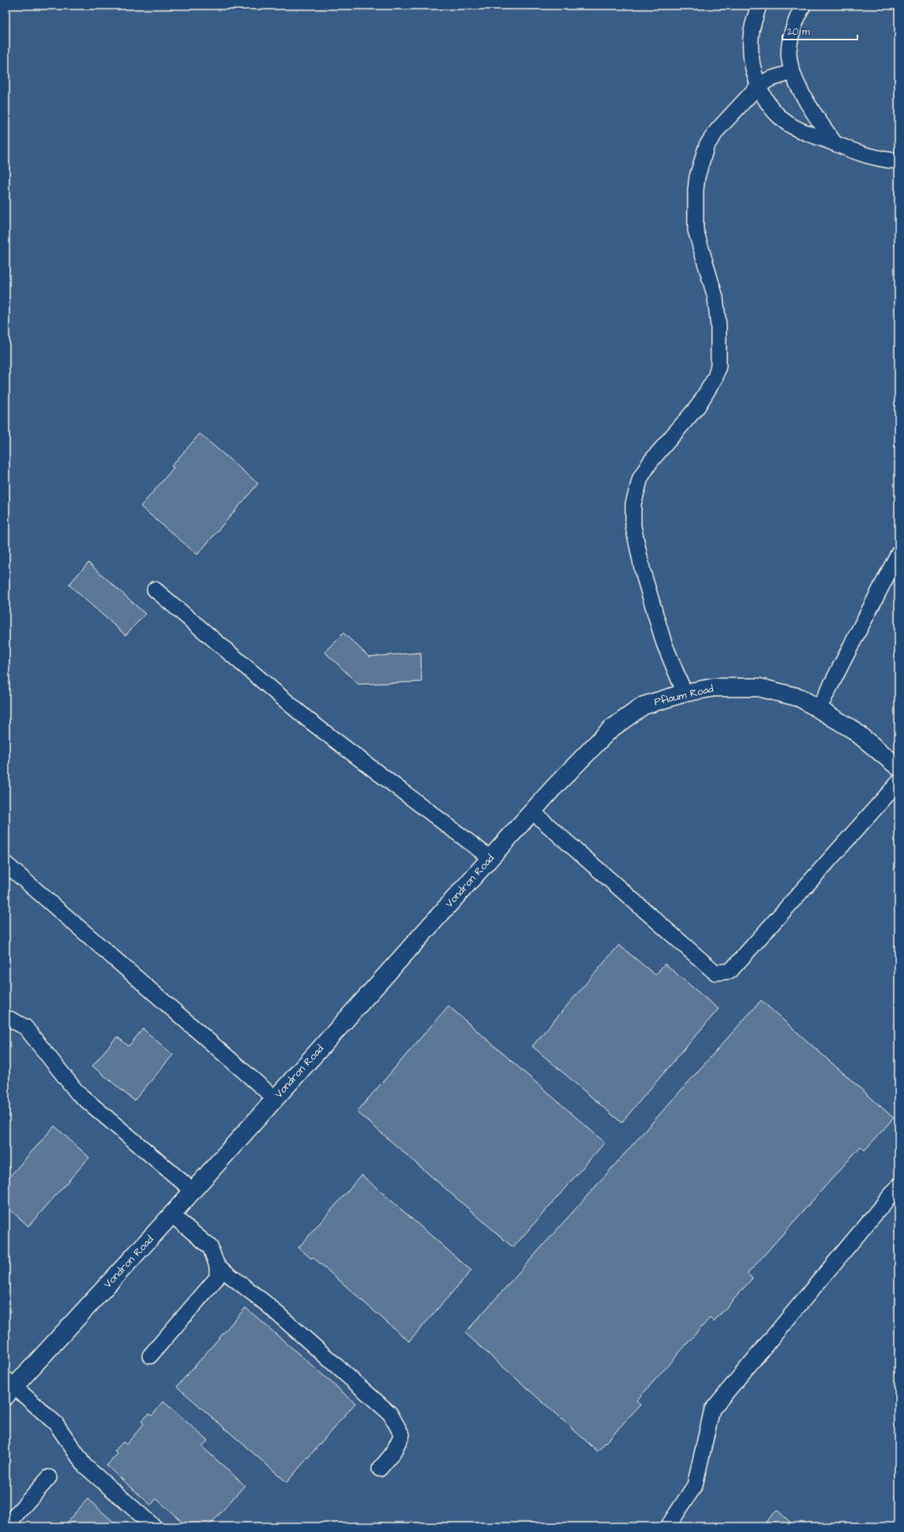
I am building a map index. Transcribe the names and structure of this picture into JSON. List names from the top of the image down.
{
  "streets": {
    "street": ["Pflaum Road", "Vondron Road"]
  },
  "crossings": [
    ["Pflaum Road", "Vondron Road"]
  ],
  "scale_bar": "20 m"
}
